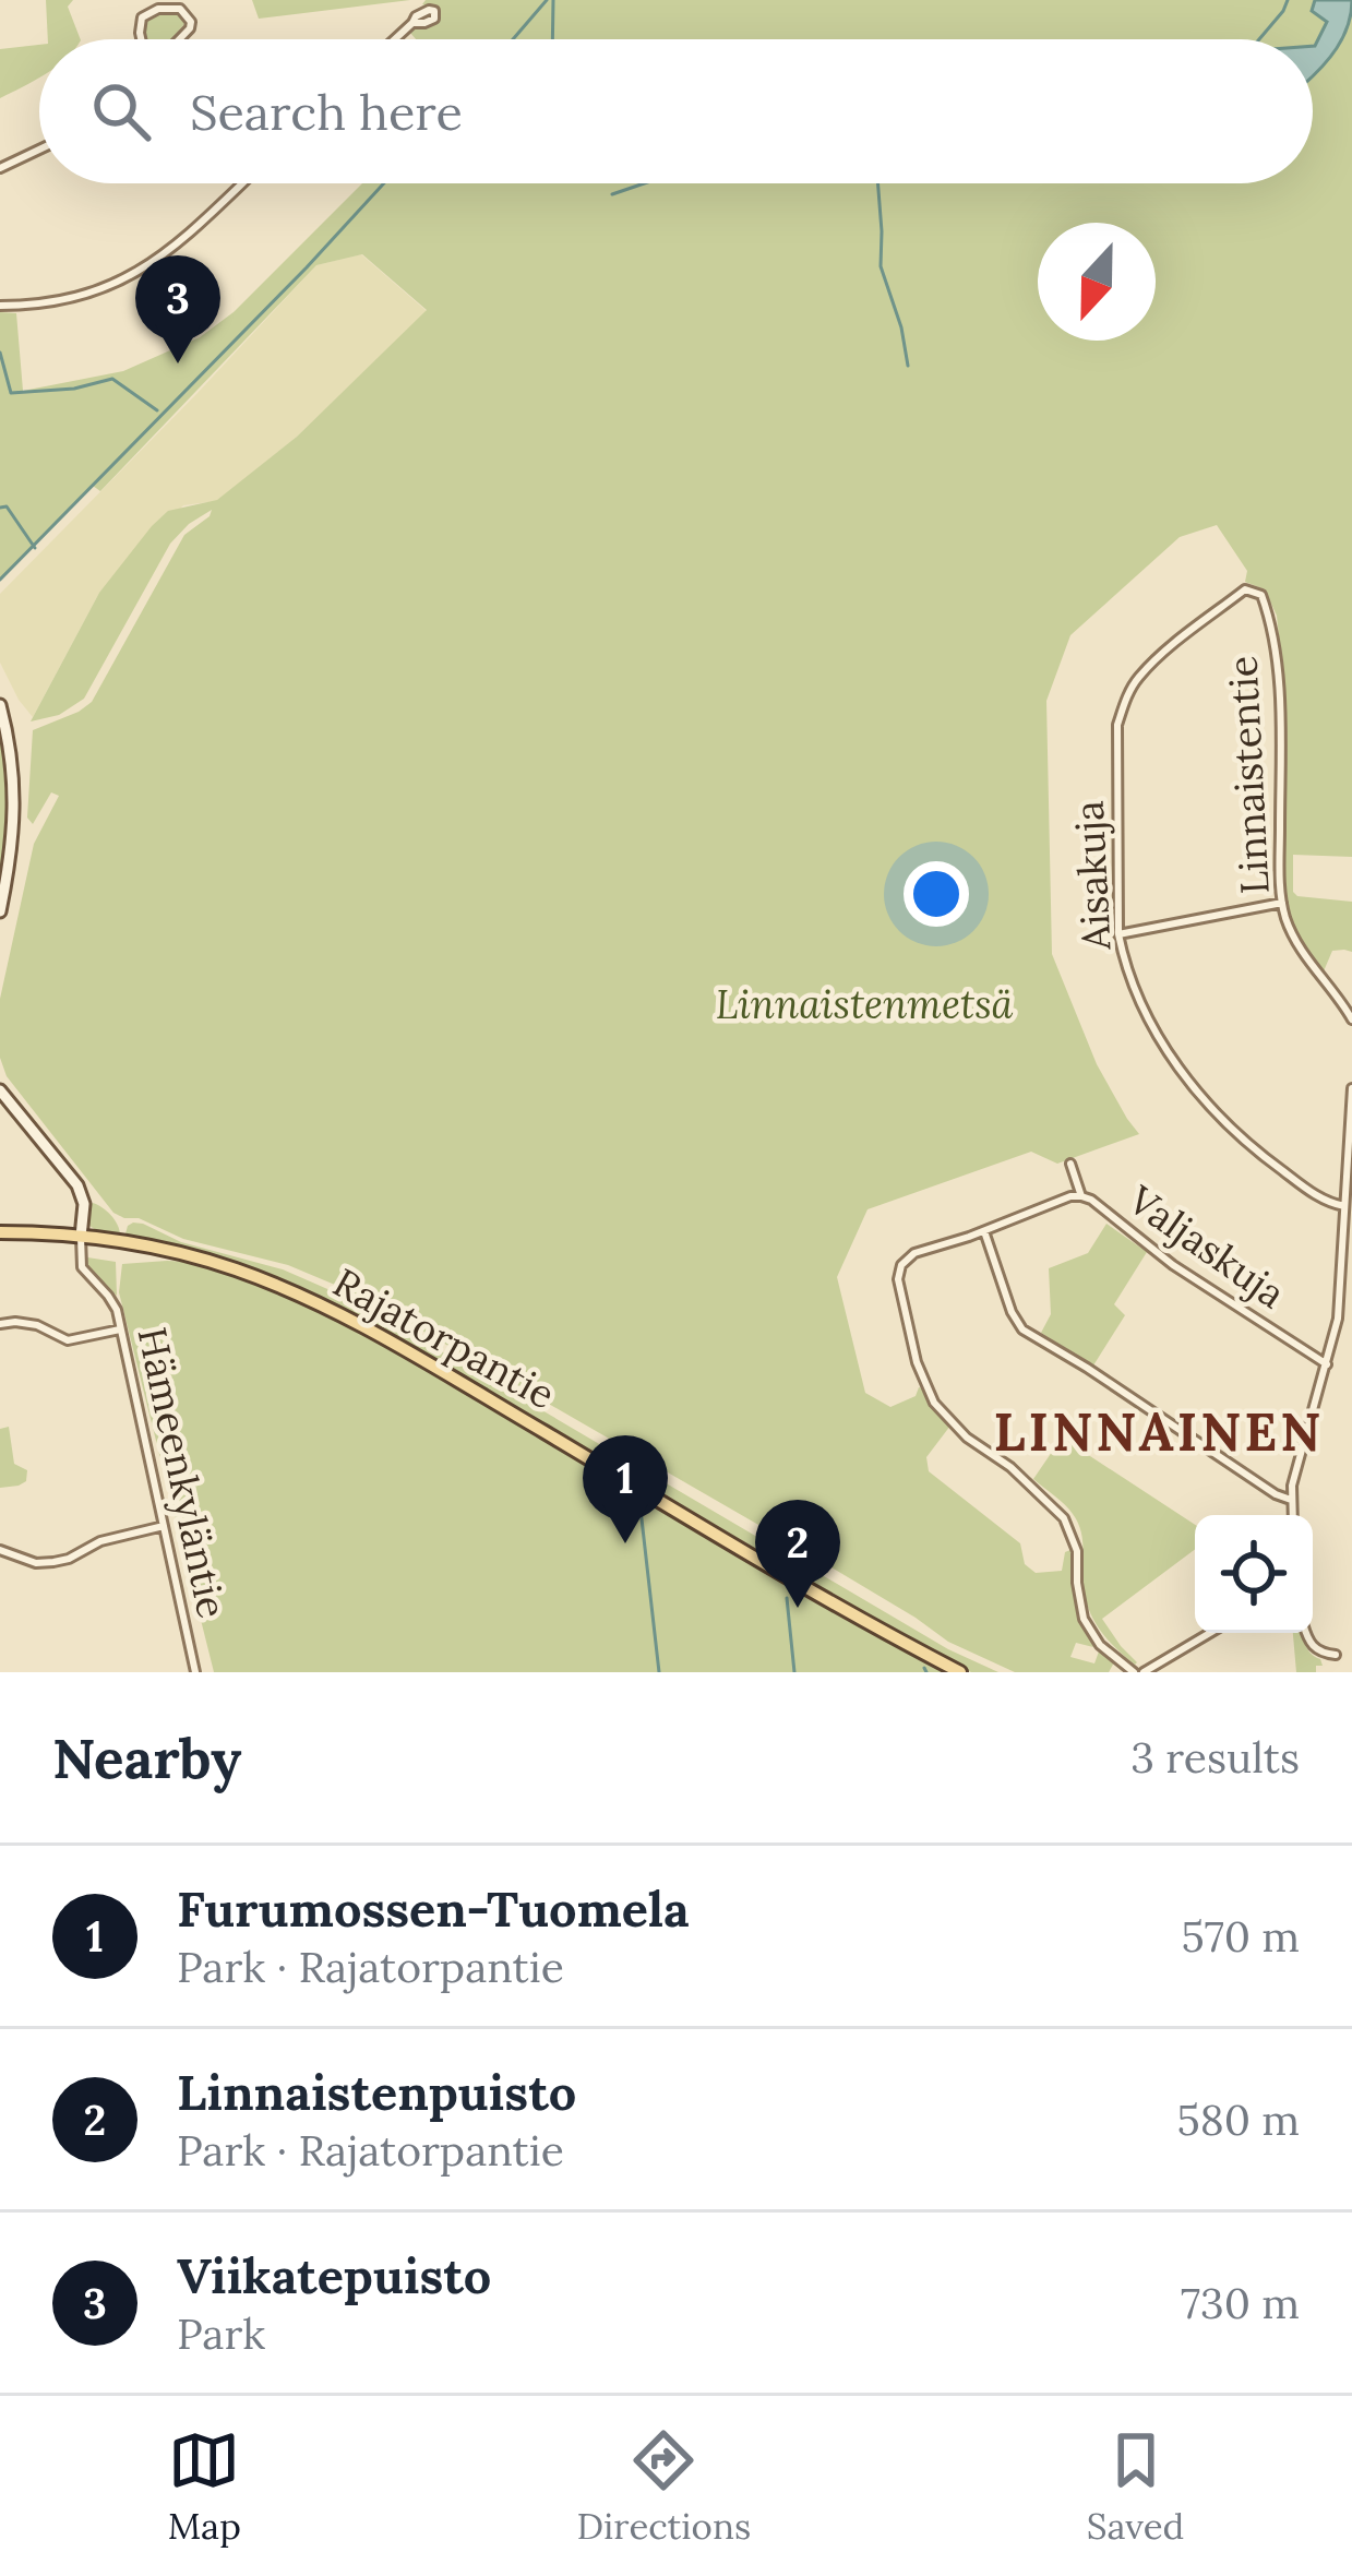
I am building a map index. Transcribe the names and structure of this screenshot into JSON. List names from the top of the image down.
{
  "streets": {
    "main road": ["Rajatorpantie"],
    "street": [
      "Linnaistentie",
      "Aisakuja",
      "Valjaskuja",
      "Hämeenkyläntie"
    ]
  },
  "crossings": [
    ["Linnaistentie", "Aisakuja"],
    ["Rajatorpantie", "Hämeenkyläntie"]
  ],
  "districts": ["LINNAINEN"],
  "parks": ["Linnaistenmetsä"],
  "north": "bottom",
  "page": {
    "search": "Search here",
    "pins": ["3", "1", "2"],
    "heading": ["Nearby", "3 results"],
    "list": [
      {
        "mark": "1",
        "name": "Furumossen-Tuomela",
        "note": "Park · Rajatorpantie",
        "value": "570 m"
      },
      {
        "mark": "2",
        "name": "Linnaistenpuisto",
        "note": "Park · Rajatorpantie",
        "value": "580 m"
      },
      {
        "mark": "3",
        "name": "Viikatepuisto",
        "note": "Park",
        "value": "730 m"
      }
    ],
    "nav": ["Map", "Directions", "Saved"]
  }
}
